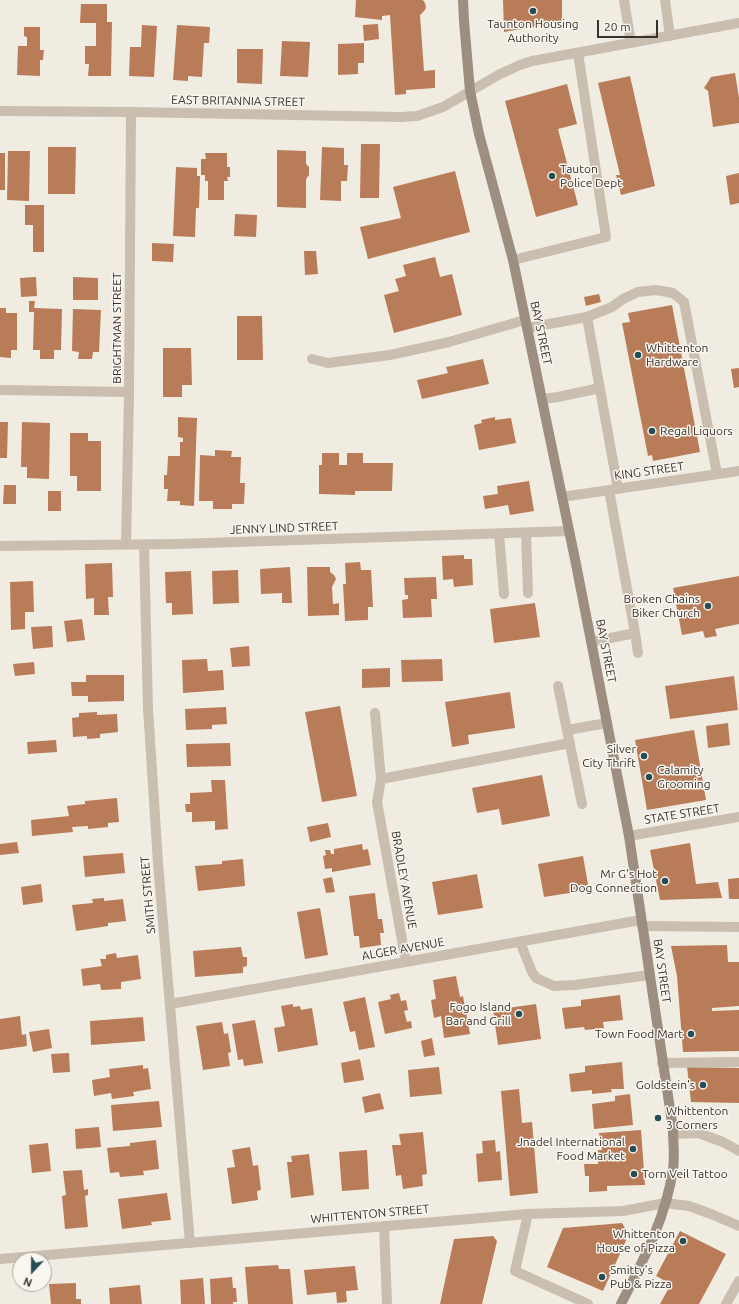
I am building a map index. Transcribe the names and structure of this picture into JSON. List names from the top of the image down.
{
  "streets": {
    "main road": ["BAY STREET"],
    "street": [
      "EAST BRITANNIA STREET",
      "BRIGHTMAN STREET",
      "KING STREET",
      "JENNY LIND STREET",
      "STATE STREET",
      "BRADLEY AVENUE",
      "SMITH STREET",
      "ALGER AVENUE",
      "WHITTENTON STREET"
    ]
  },
  "crossings": [
    ["EAST BRITANNIA STREET", "BRIGHTMAN STREET"],
    ["EAST BRITANNIA STREET", "BAY STREET"],
    ["BRIGHTMAN STREET", "JENNY LIND STREET"],
    ["BAY STREET", "KING STREET"],
    ["BAY STREET", "JENNY LIND STREET"],
    ["BAY STREET", "STATE STREET"],
    ["BAY STREET", "ALGER AVENUE"],
    ["BAY STREET", "WHITTENTON STREET"],
    ["JENNY LIND STREET", "SMITH STREET"],
    ["BRADLEY AVENUE", "ALGER AVENUE"],
    ["SMITH STREET", "ALGER AVENUE"],
    ["SMITH STREET", "WHITTENTON STREET"]
  ],
  "places": [
    "Taunton Housing Authority",
    "Tauton Police Dept",
    "Whittenton Hardware",
    "Regal Liquors",
    "Broken Chains Biker Church",
    "Silver City Thrift",
    "Calamity Grooming",
    "Mr G's Hot Dog Connection",
    "Fogo Island Bar and Grill",
    "Town Food Mart",
    "Goldstein's",
    "Whittenton 3 Corners",
    "Jnadel International Food Market",
    "Torn Veil Tattoo",
    "Whittenton House of Pizza",
    "Smitty's Pub & Pizza"
  ],
  "scale_bar": "20 m",
  "north": "bottom"
}
